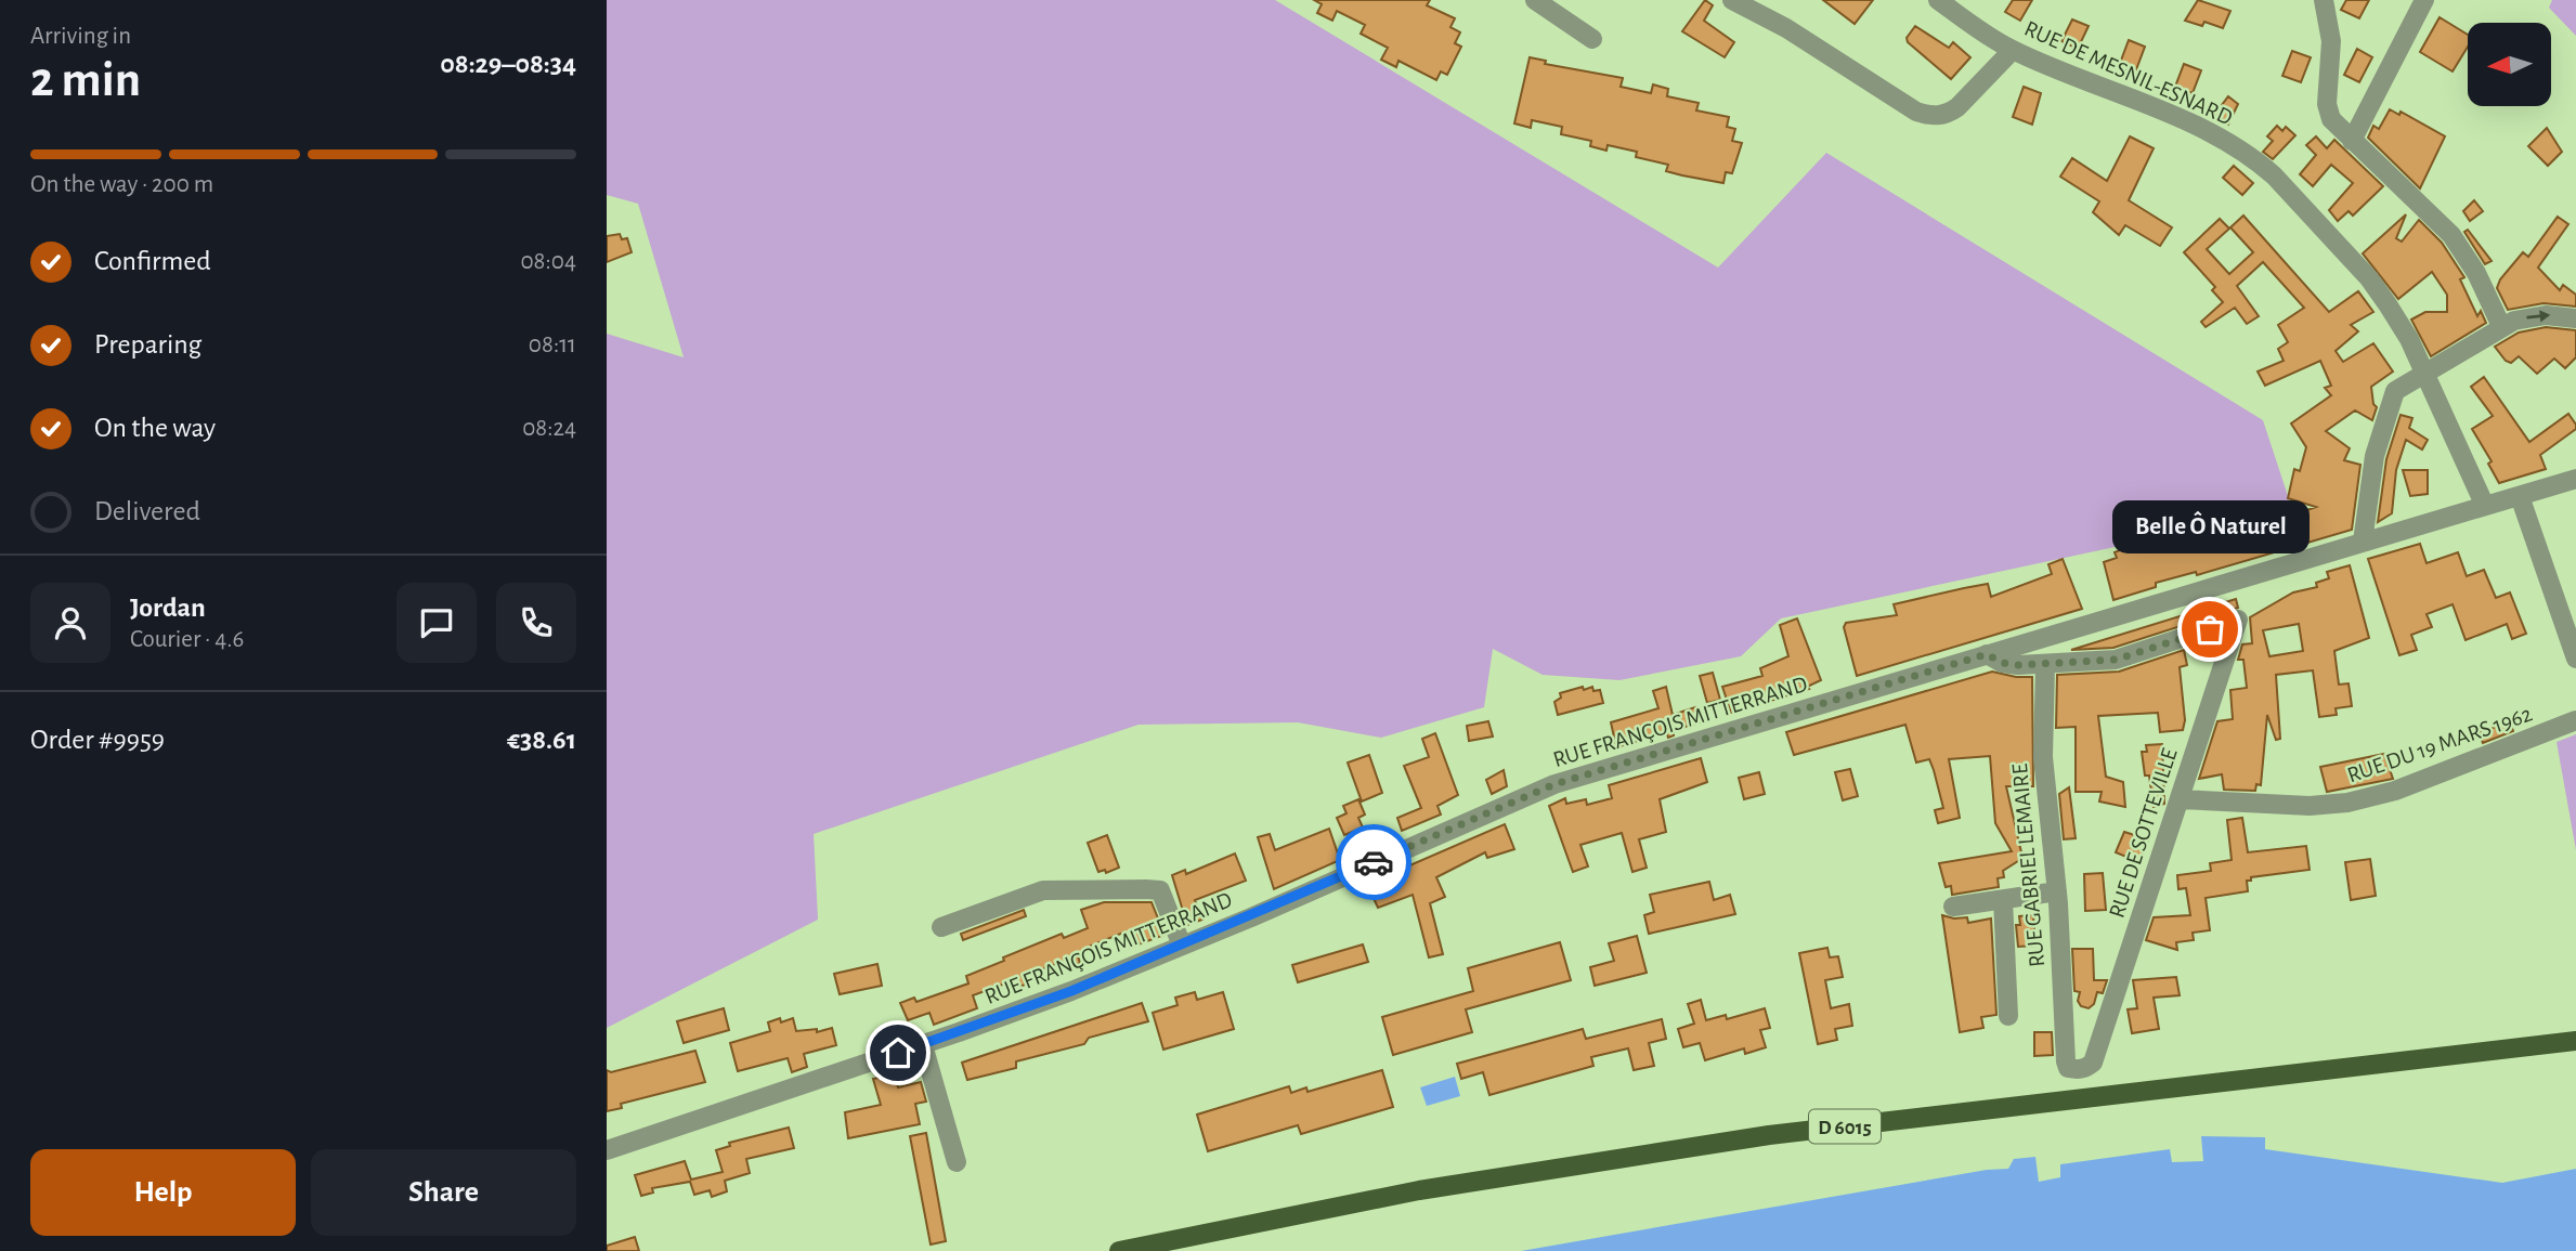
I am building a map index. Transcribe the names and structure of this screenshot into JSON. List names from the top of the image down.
{
  "streets": {
    "main road": ["D 6015"],
    "street": [
      "RUE DE MESNIL-ESNARD",
      "RUE FRANÇOIS MITTERRAND",
      "RUE DU 19 MARS 1962",
      "RUE DE SOTTEVILLE",
      "RUE GABRIEL LEMAIRE"
    ]
  },
  "crossings": [
    ["RUE DE MESNIL-ESNARD", "RUE FRANÇOIS MITTERRAND"],
    ["RUE DU 19 MARS 1962", "RUE DE SOTTEVILLE"],
    ["RUE DE SOTTEVILLE", "RUE GABRIEL LEMAIRE"]
  ],
  "places": ["Belle Ô Naturel"],
  "north": "left",
  "page": {
    "heading": ["2 min", "Arriving in", "08:29–08:34"],
    "panel": [
      "Jordan",
      "Courier · 4.6",
      "Order #9959",
      "€38.61"
    ],
    "bar": "On the way · 200 m",
    "list": [
      ["Confirmed", "08:04"],
      ["Preparing", "08:11"],
      ["On the way", "08:24"],
      "Delivered"
    ],
    "bubble": "Belle Ô Naturel",
    "buttons": ["Help", "Share"]
  }
}
